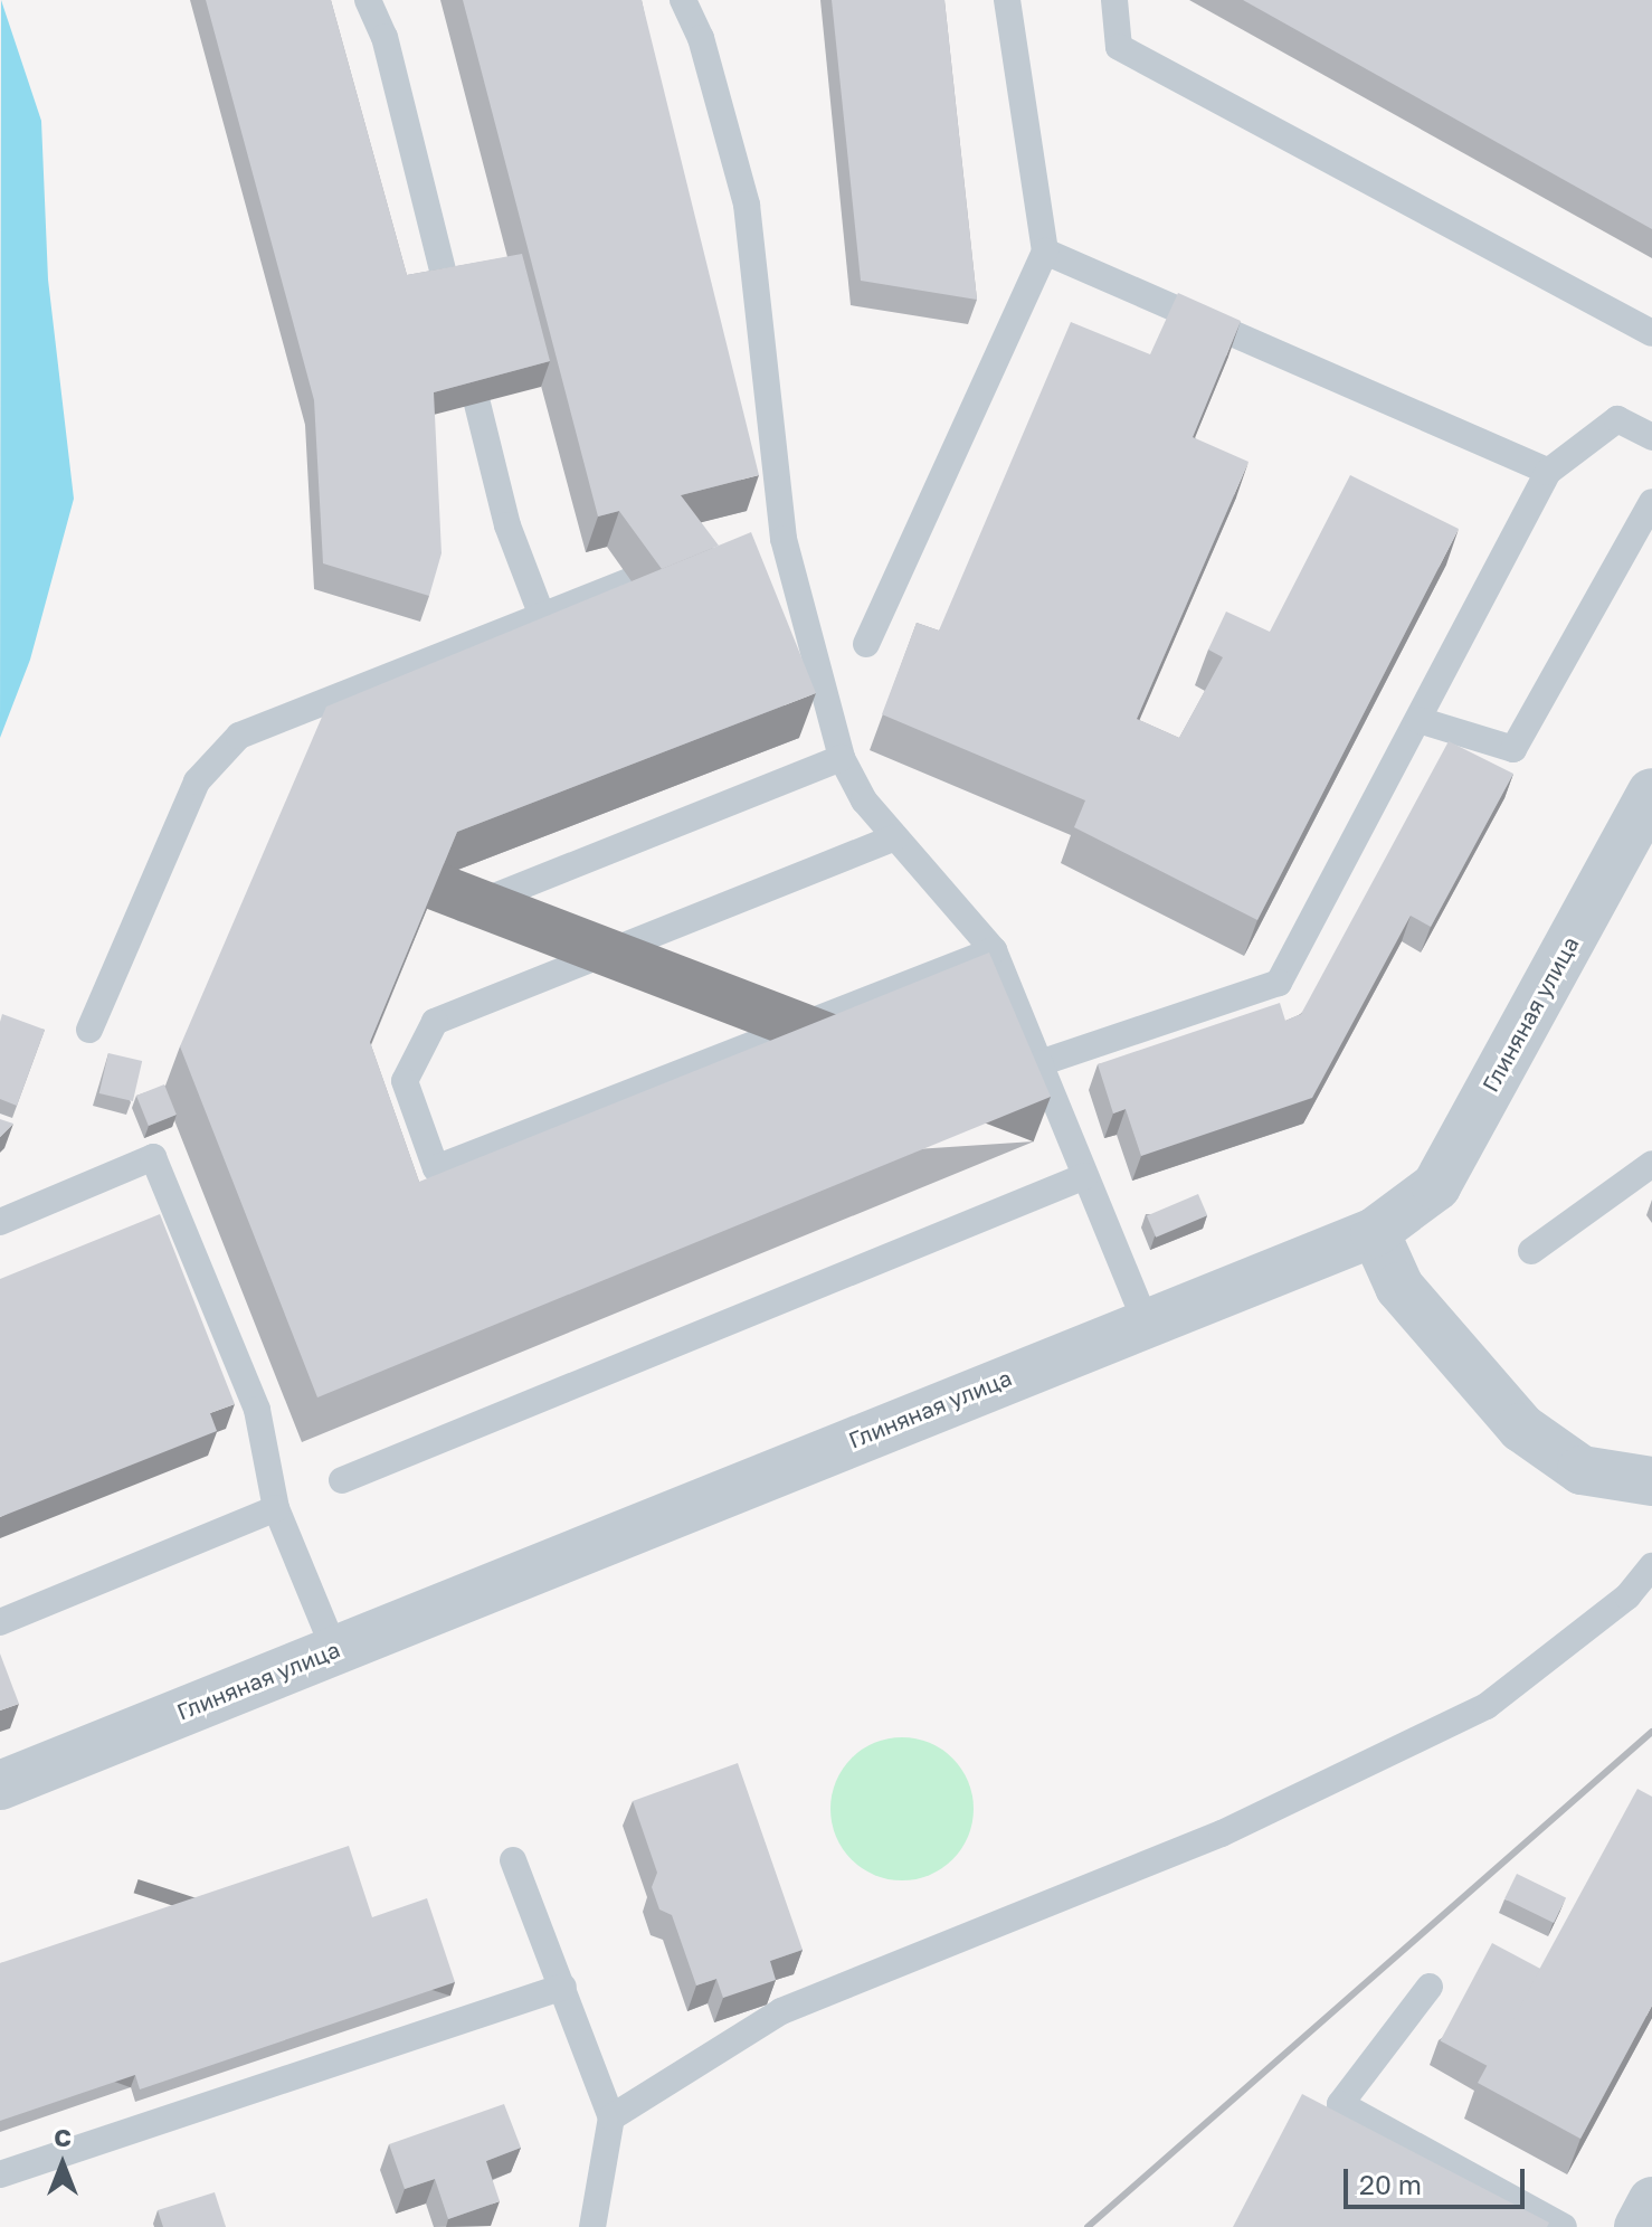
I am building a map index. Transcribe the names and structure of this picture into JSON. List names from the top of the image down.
{
  "streets": {
    "street": ["Глиняная улица"]
  },
  "scale_bar": "20 m",
  "north": "top"
}
